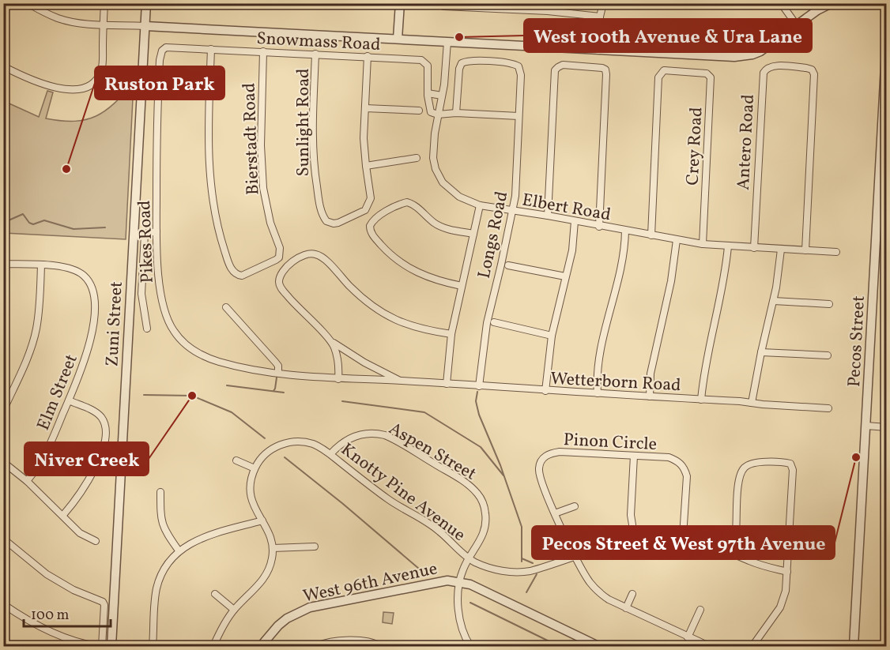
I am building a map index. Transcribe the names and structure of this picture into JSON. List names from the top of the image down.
{
  "streets": {
    "street": [
      "Snowmass Road",
      "Sunlight Road",
      "Bierstadt Road",
      "Antero Road",
      "Crey Road",
      "Elbert Road",
      "Longs Road",
      "Pikes Road",
      "Zuni Street",
      "Pecos Street",
      "Wetterborn Road",
      "Elm Street",
      "Pinon Circle",
      "Aspen Street",
      "Knotty Pine Avenue",
      "West 96th Avenue"
    ]
  },
  "crossings": [
    ["Snowmass Road", "Sunlight Road"],
    ["Snowmass Road", "Bierstadt Road"],
    ["Snowmass Road", "Pikes Road"],
    ["Antero Road", "Elbert Road"],
    ["Crey Road", "Elbert Road"],
    ["Elbert Road", "Longs Road"],
    ["Longs Road", "Wetterborn Road"],
    ["Pikes Road", "Wetterborn Road"],
    ["Pinon Circle", "Knotty Pine Avenue"],
    ["Aspen Street", "Knotty Pine Avenue"],
    ["Aspen Street", "West 96th Avenue"]
  ],
  "places": [
    "West 100th Avenue & Ura Lane",
    "Ruston Park",
    "Niver Creek",
    "Pecos Street & West 97th Avenue"
  ],
  "scale_bar": "100 m"
}
